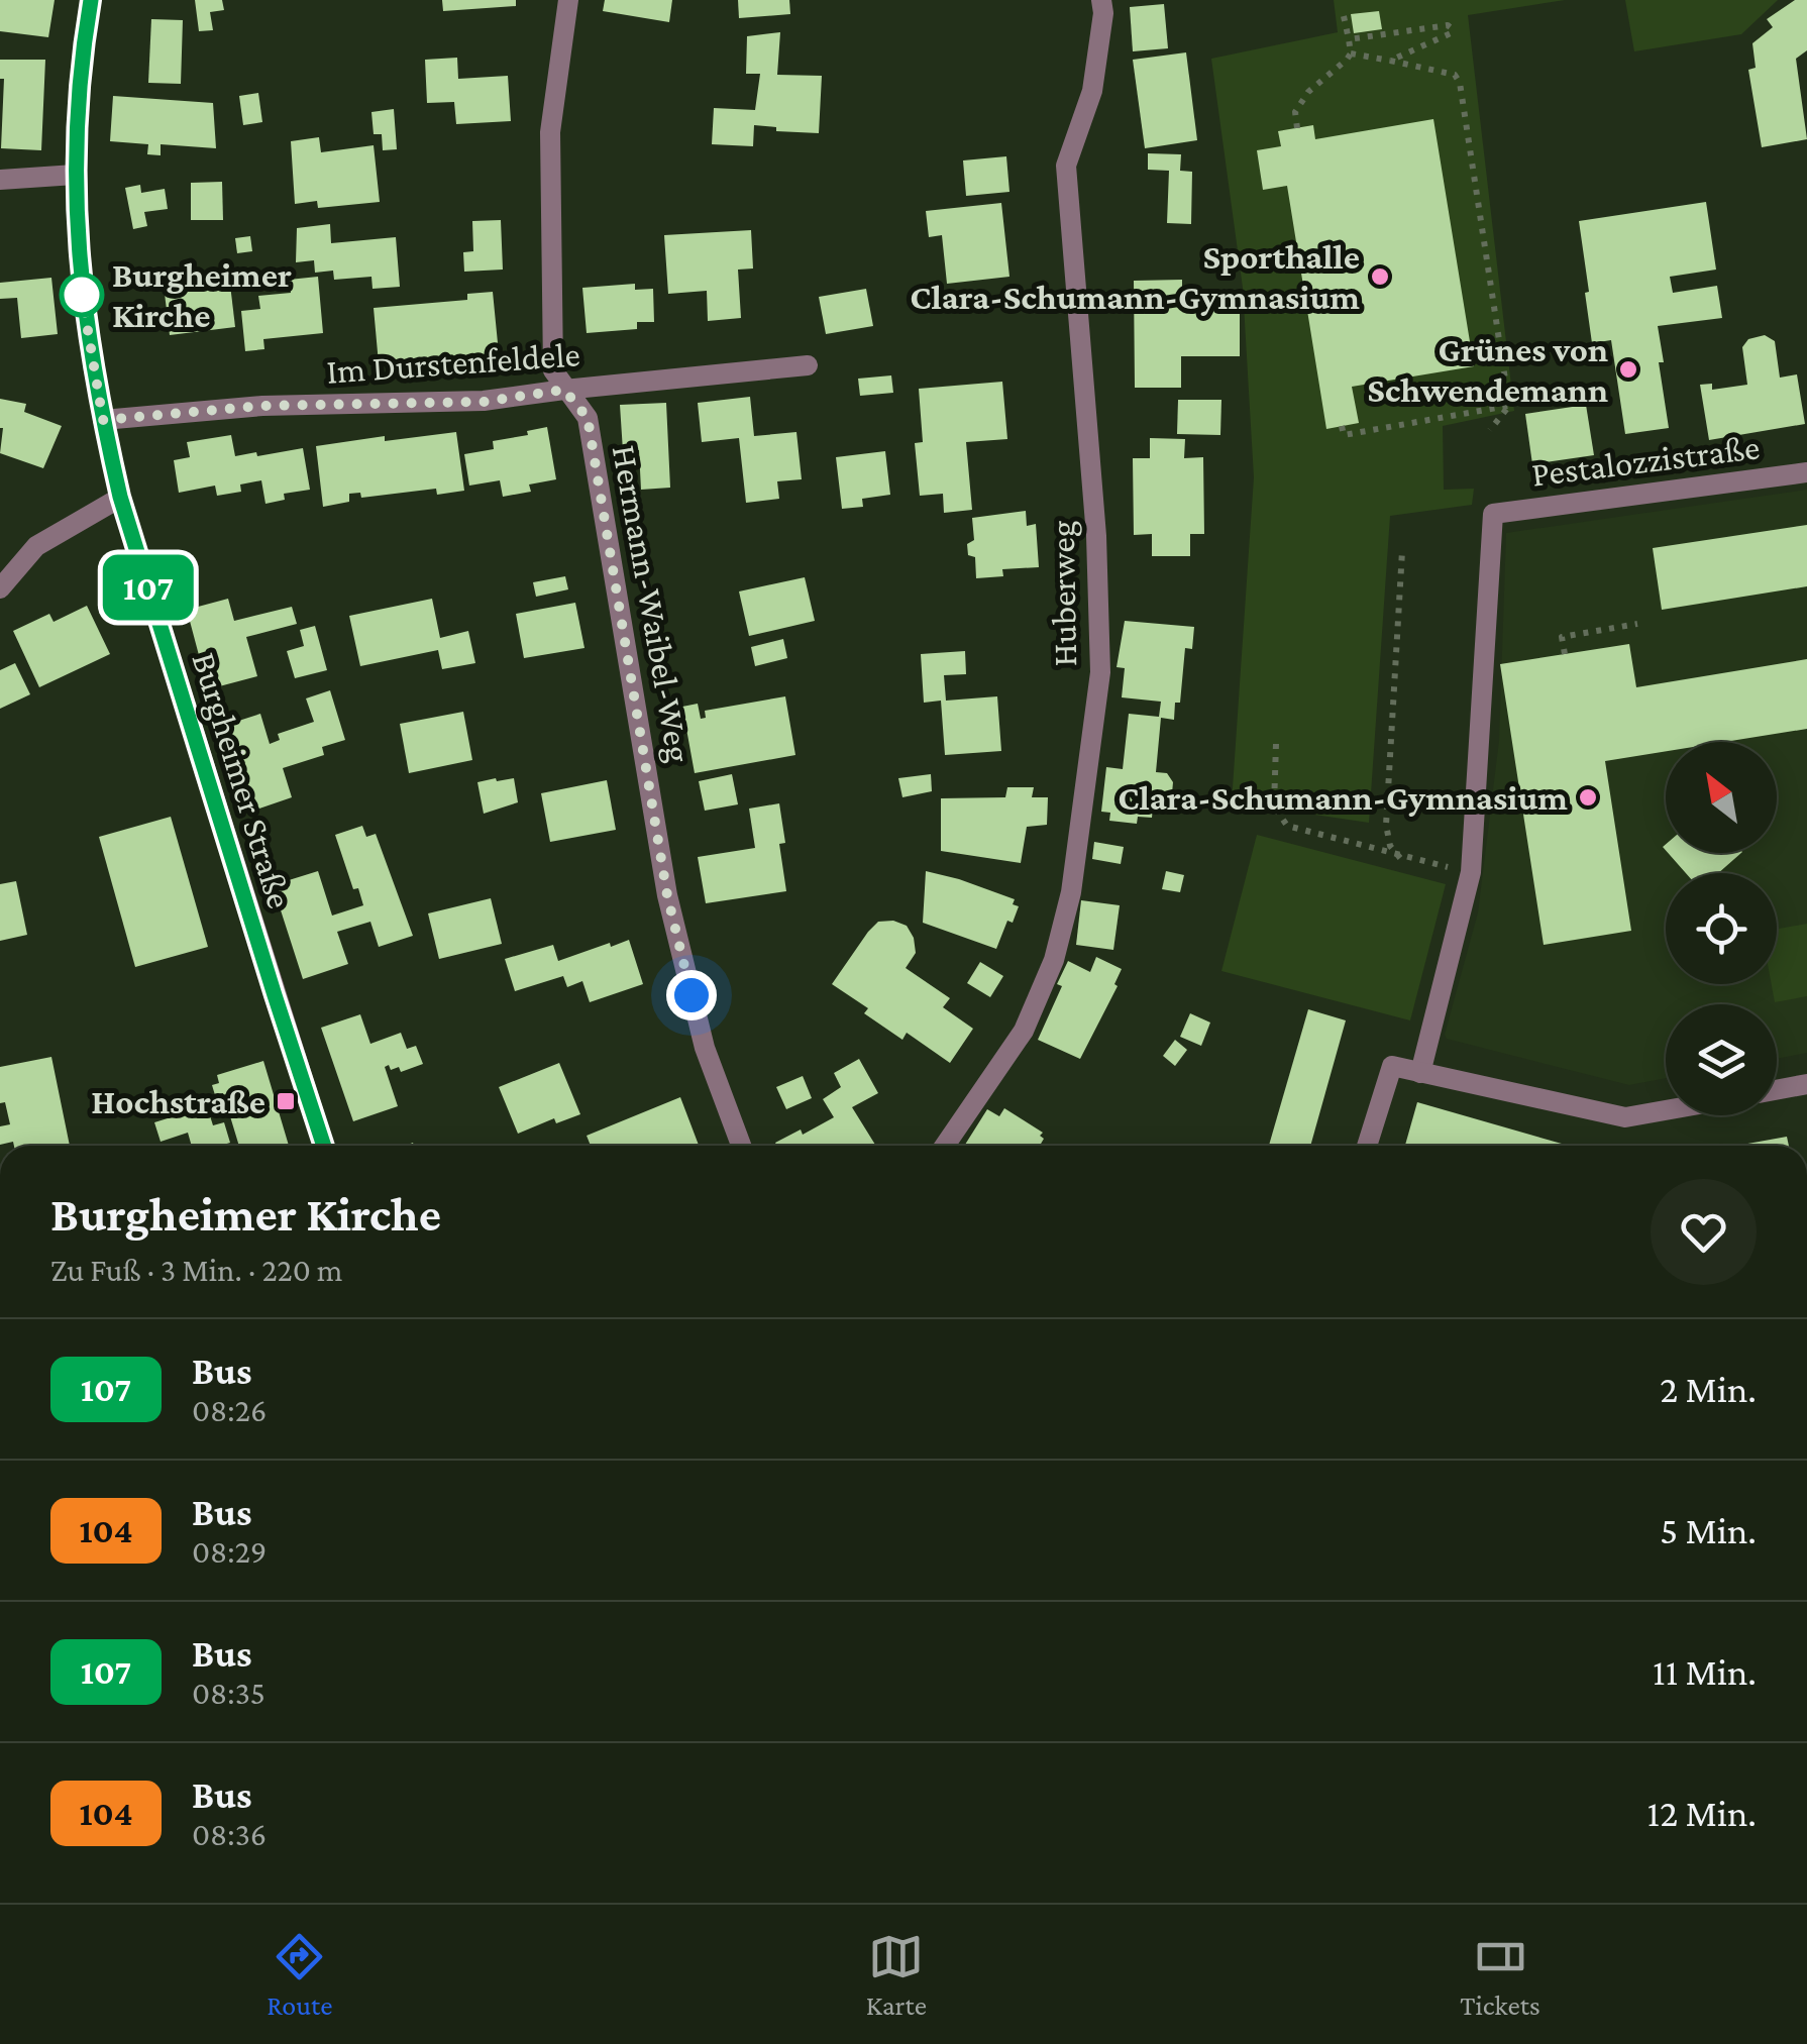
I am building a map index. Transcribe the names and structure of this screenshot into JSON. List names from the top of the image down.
{
  "streets": {
    "street": [
      "Im Durstenfeldele",
      "Pestalozzistraße",
      "Huberweg",
      "Hermann-Waibel-Weg",
      "Burgheimer Straße"
    ]
  },
  "crossings": [
    ["Im Durstenfeldele", "Hermann-Waibel-Weg"],
    ["Im Durstenfeldele", "Burgheimer Straße"]
  ],
  "places": {
    "other": [
      "Sporthalle Clara-Schumann-Gymnasium",
      "Burgheimer Kirche",
      "Grünes von Schwendemann",
      "Clara-Schumann-Gymnasium"
    ],
    "transit": ["Hochstraße"]
  },
  "lines": ["bus line 107"],
  "north": "top left",
  "page": {
    "on_map": "107",
    "heading": ["Burgheimer Kirche", "Zu Fuß · 3 Min. · 220 m"],
    "list": [
      {
        "mark": "107",
        "name": "Bus",
        "note": "08:26",
        "value": "2 Min."
      },
      {
        "mark": "104",
        "name": "Bus",
        "note": "08:29",
        "value": "5 Min."
      },
      {
        "mark": "107",
        "name": "Bus",
        "note": "08:35",
        "value": "11 Min."
      },
      {
        "mark": "104",
        "name": "Bus",
        "note": "08:36",
        "value": "12 Min."
      }
    ],
    "tabs": ["Route", "Karte", "Tickets"]
  }
}
